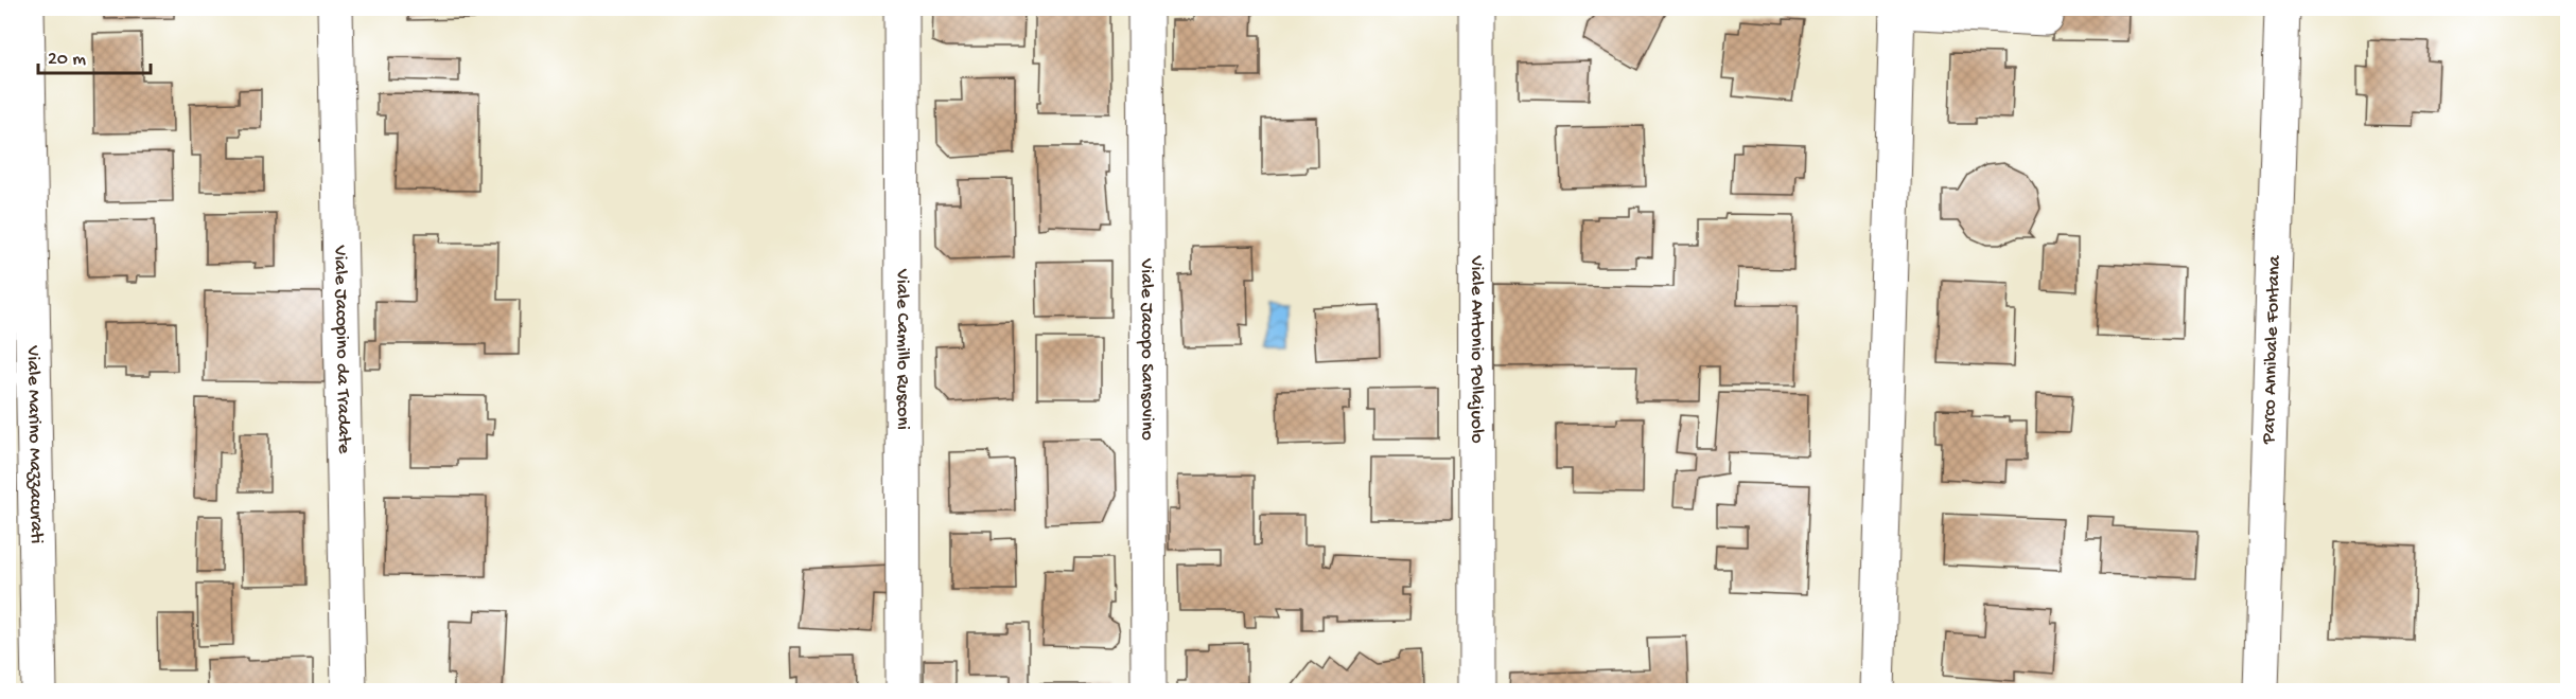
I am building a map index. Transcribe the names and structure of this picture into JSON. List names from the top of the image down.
{
  "streets": {
    "street": [
      "Viale Jacopino da Tradate",
      "Viale Camillo Rusconi",
      "Viale Jacopo Sansovino",
      "Viale Antonio Pollajuolo",
      "Parco Annibale Fontana",
      "Viale Marino Mazzacurati"
    ]
  },
  "scale_bar": "20 m"
}
